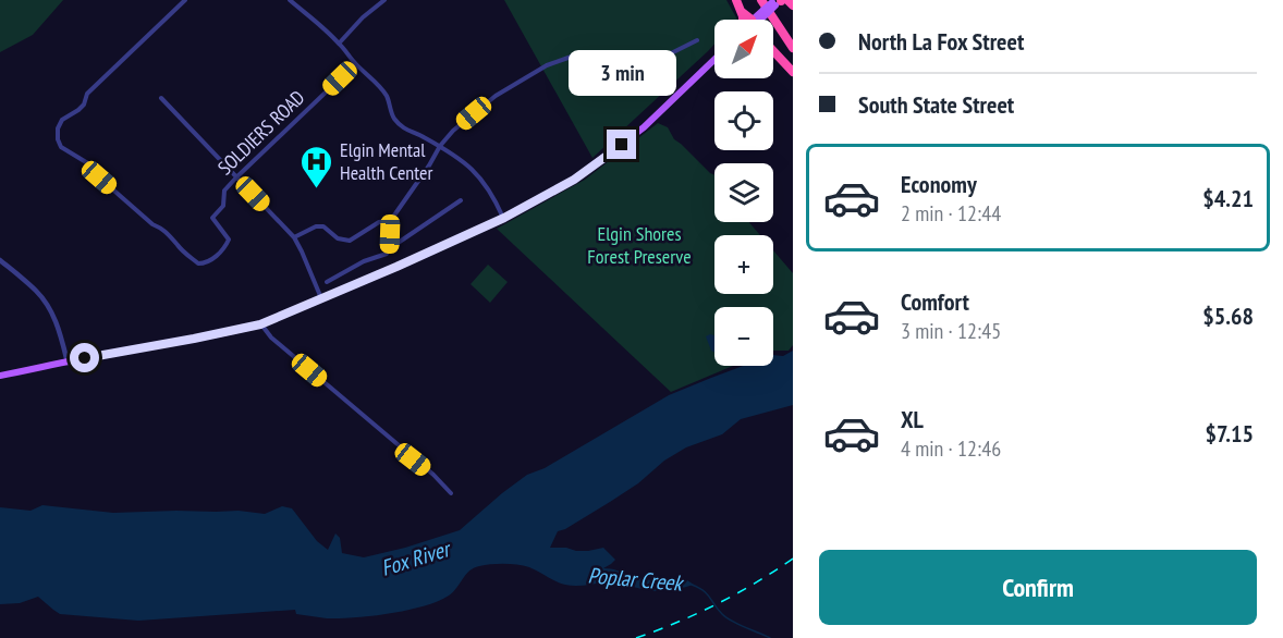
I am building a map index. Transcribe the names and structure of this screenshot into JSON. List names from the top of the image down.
{
  "streets": {
    "street": ["SOLDIERS ROAD"]
  },
  "water": ["Fox River", "Poplar Creek"],
  "parks": ["Elgin Shores Forest Preserve"],
  "places": {
    "hospital": ["Elgin Mental Health Center"]
  },
  "north": "top right",
  "page": {
    "banner": ["North La Fox Street", "South State Street"],
    "map_buttons": ["+", "−"],
    "bubble": "3 min",
    "list": [
      {
        "name": "Economy",
        "note": "2 min · 12:44",
        "value": "$4.21"
      },
      {
        "name": "Comfort",
        "note": "3 min · 12:45",
        "value": "$5.68"
      },
      {
        "name": "XL",
        "note": "4 min · 12:46",
        "value": "$7.15"
      }
    ],
    "buttons": "Confirm"
  }
}
